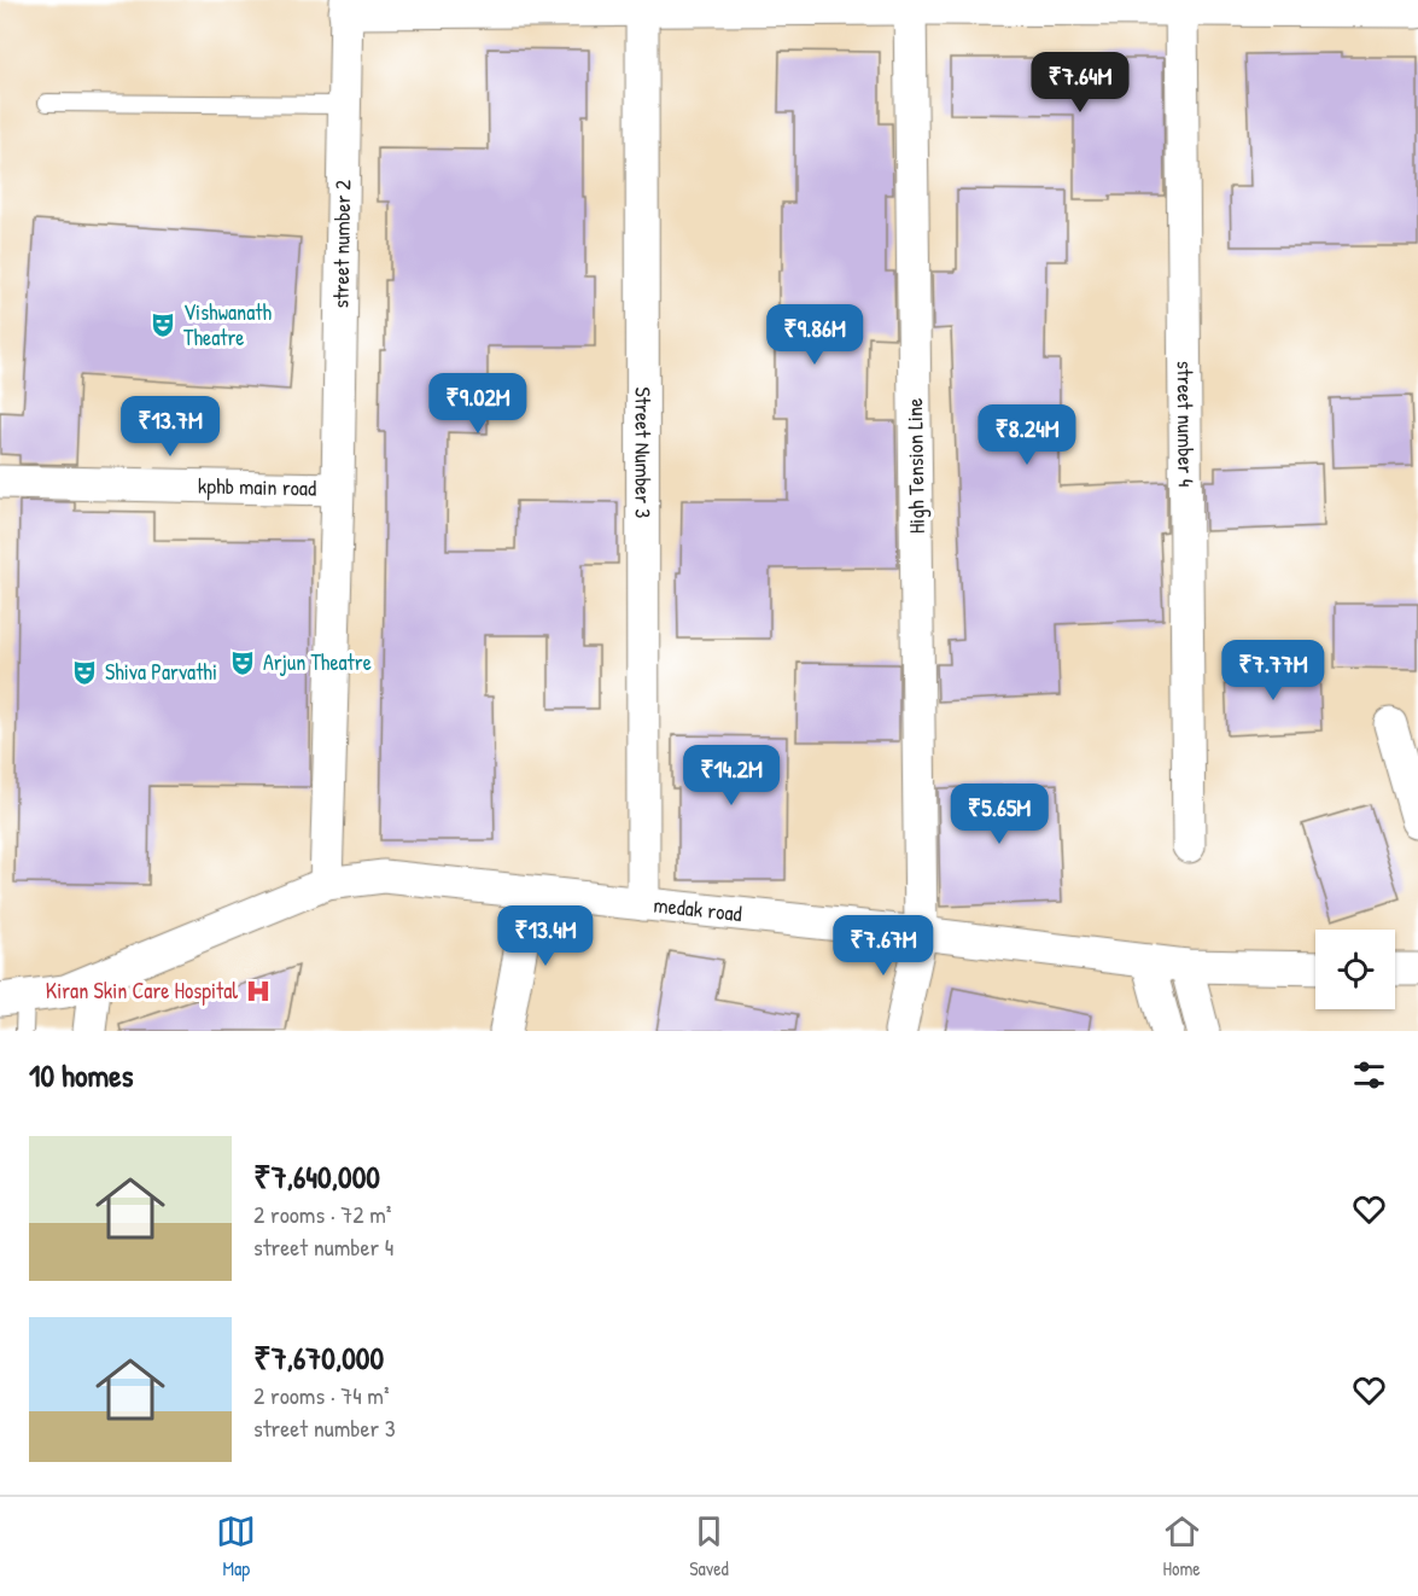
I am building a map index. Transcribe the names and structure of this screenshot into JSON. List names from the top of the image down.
{
  "streets": {
    "street": [
      "street number 2",
      "street number 4",
      "Street Number 3",
      "High Tension Line",
      "kphb main road",
      "medak road"
    ]
  },
  "crossings": [
    ["street number 2", "kphb main road"],
    ["street number 2", "medak road"],
    ["Street Number 3", "medak road"],
    ["High Tension Line", "medak road"]
  ],
  "places": {
    "theatre": ["Vishwanath Theatre", "Arjun Theatre", "Shiva Parvathi"],
    "hospital": ["Kiran Skin Care Hospital"]
  },
  "page": {
    "price": [
      "₹7.64M",
      "₹9.86M",
      "₹9.02M",
      "₹13.7M",
      "₹8.24M",
      "₹7.77M",
      "₹14.2M",
      "₹5.65M",
      "₹13.4M",
      "₹7.67M"
    ],
    "heading": "10 homes",
    "list": [
      {
        "name": "₹7,640,000",
        "note": "2 rooms · 72 m² · street number 4"
      },
      {
        "name": "₹7,670,000",
        "note": "2 rooms · 74 m² · street number 3"
      }
    ],
    "tabs": ["Map", "Saved", "Home"]
  }
}
